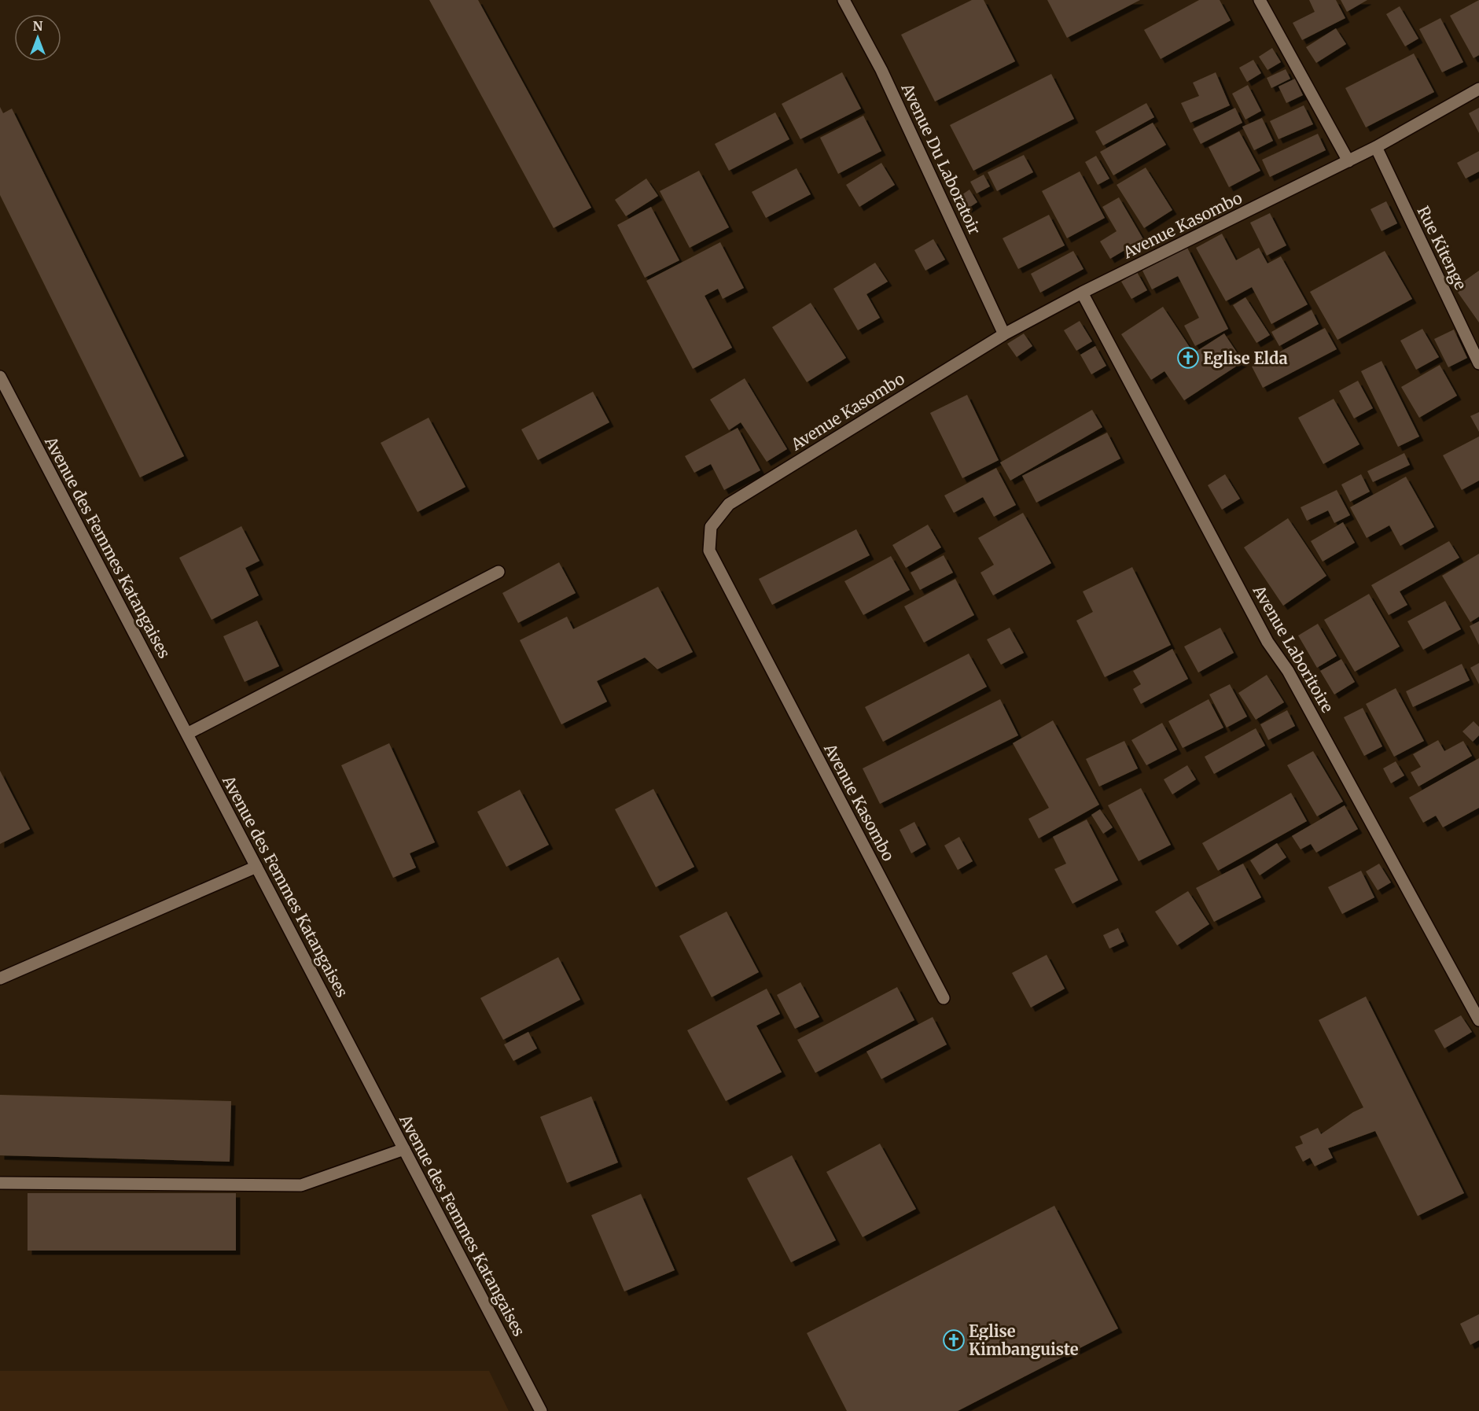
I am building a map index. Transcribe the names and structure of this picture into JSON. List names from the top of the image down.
{
  "streets": {
    "street": [
      "Avenue Du Laboratoir",
      "Avenue Kasombo",
      "Rue Kitenge",
      "Avenue des Femmes Katangaises",
      "Avenue Laboritoire"
    ]
  },
  "crossings": [
    ["Avenue Du Laboratoir", "Avenue Kasombo"],
    ["Avenue Kasombo", "Rue Kitenge"],
    ["Avenue Kasombo", "Avenue Laboritoire"]
  ],
  "places": {
    "church": ["Eglise Elda", "Eglise Kimbanguiste"]
  },
  "north": "top"
}
